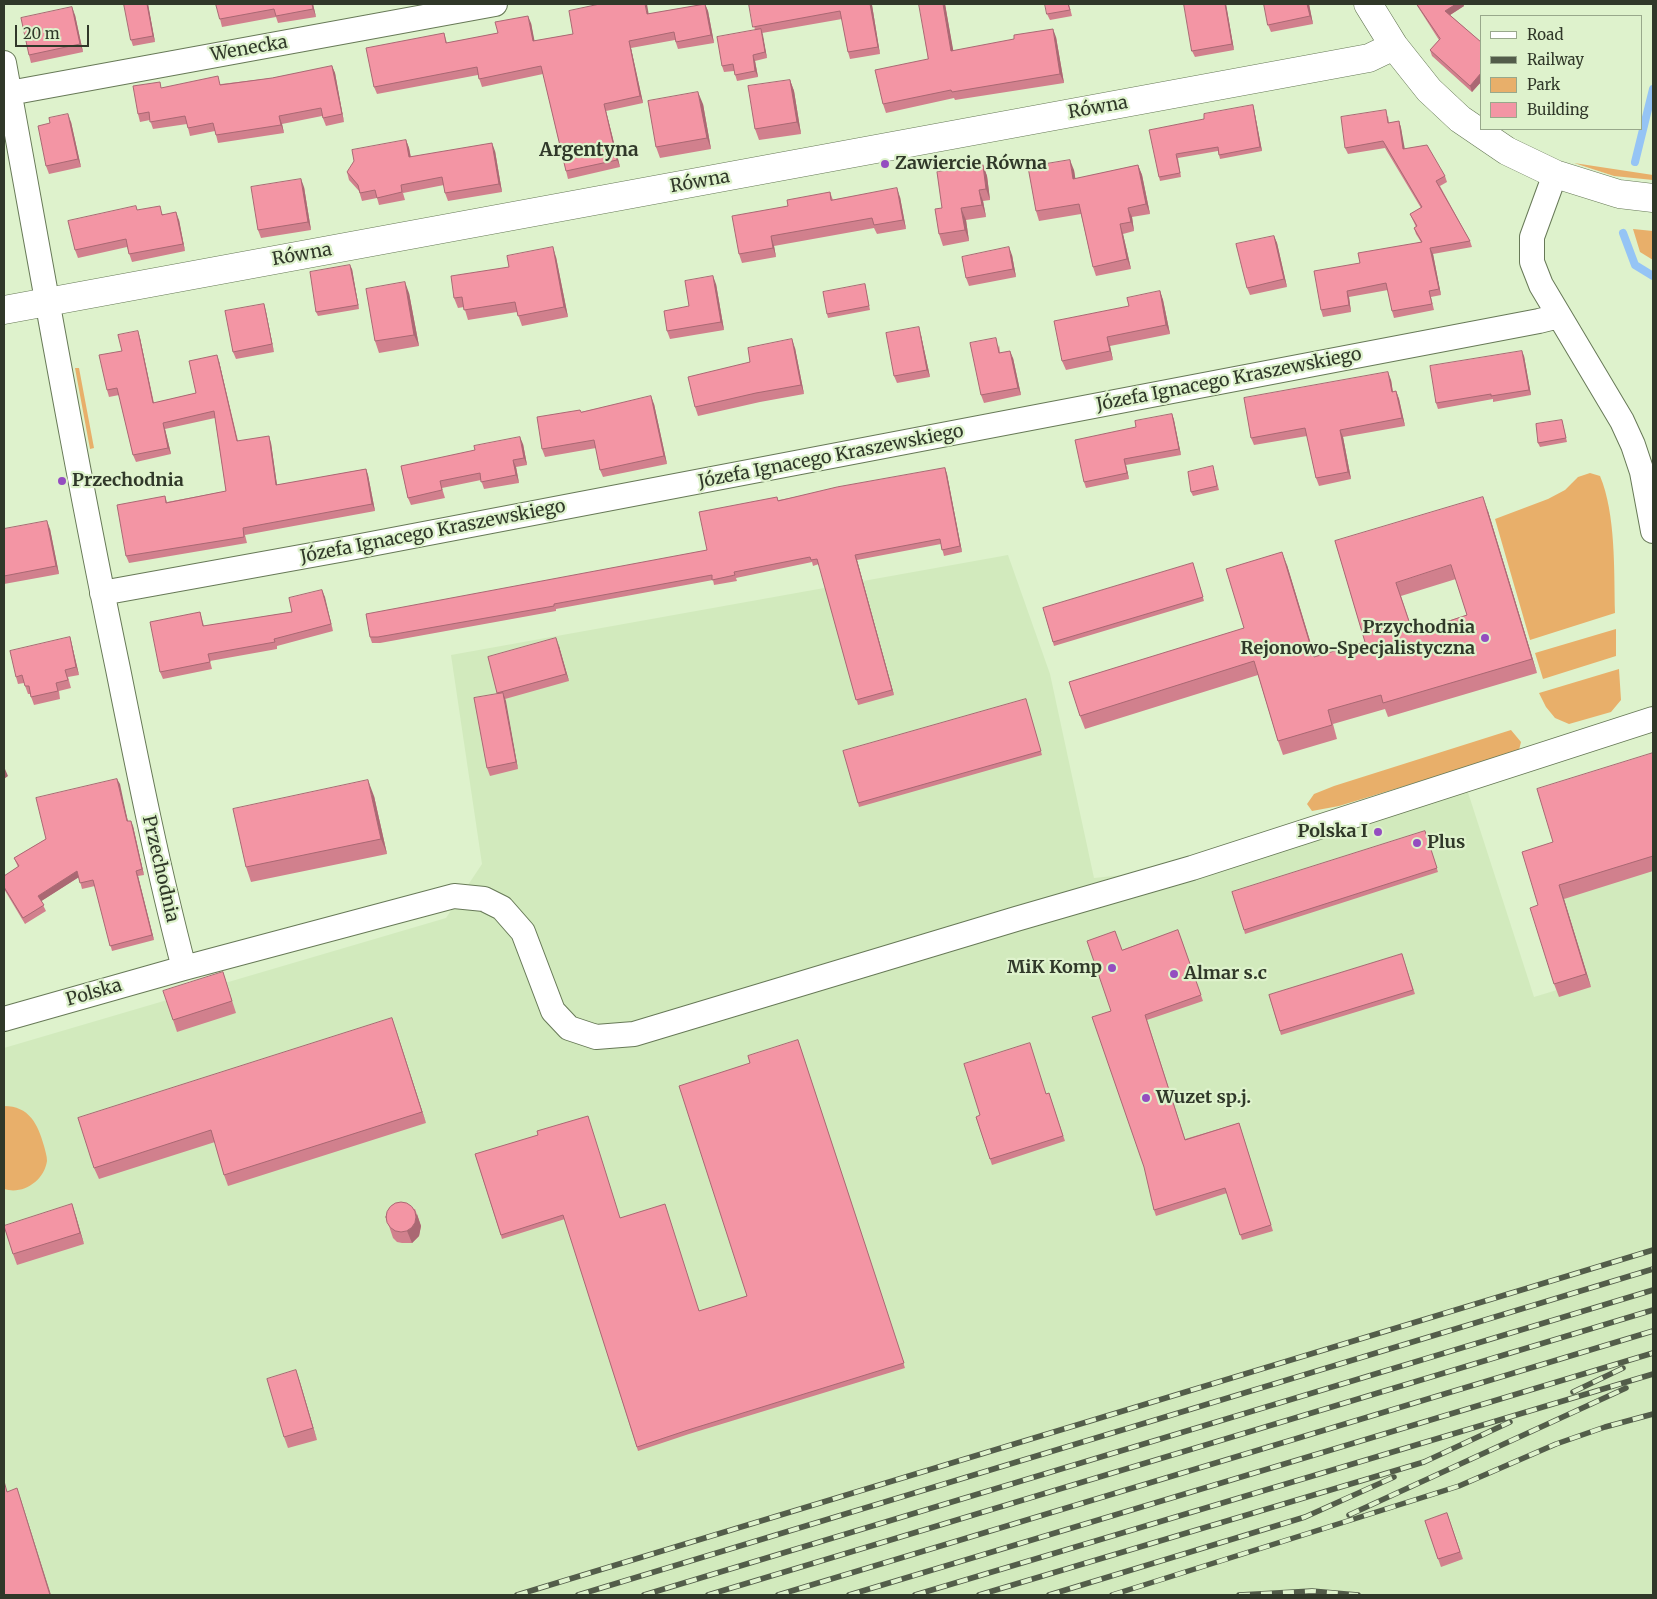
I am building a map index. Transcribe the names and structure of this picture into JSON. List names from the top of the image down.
{
  "streets": {
    "street": [
      "Wenecka",
      "Równa",
      "Józefa Ignacego Kraszewskiego",
      "Przechodnia",
      "Polska"
    ]
  },
  "crossings": [
    ["Wenecka", "Przechodnia"],
    ["Równa", "Przechodnia"],
    ["Józefa Ignacego Kraszewskiego", "Przechodnia"],
    ["Przechodnia", "Polska"]
  ],
  "districts": ["Argentyna"],
  "places": [
    "Zawiercie Równa",
    "Przechodnia",
    "Przychodnia Rejonowo-Specjalistyczna",
    "Polska I",
    "Plus",
    "MiK Komp",
    "Almar s.c",
    "Wuzet sp.j."
  ],
  "legend": [
    "Road",
    "Railway",
    "Park",
    "Building"
  ],
  "scale_bar": "20 m"
}
